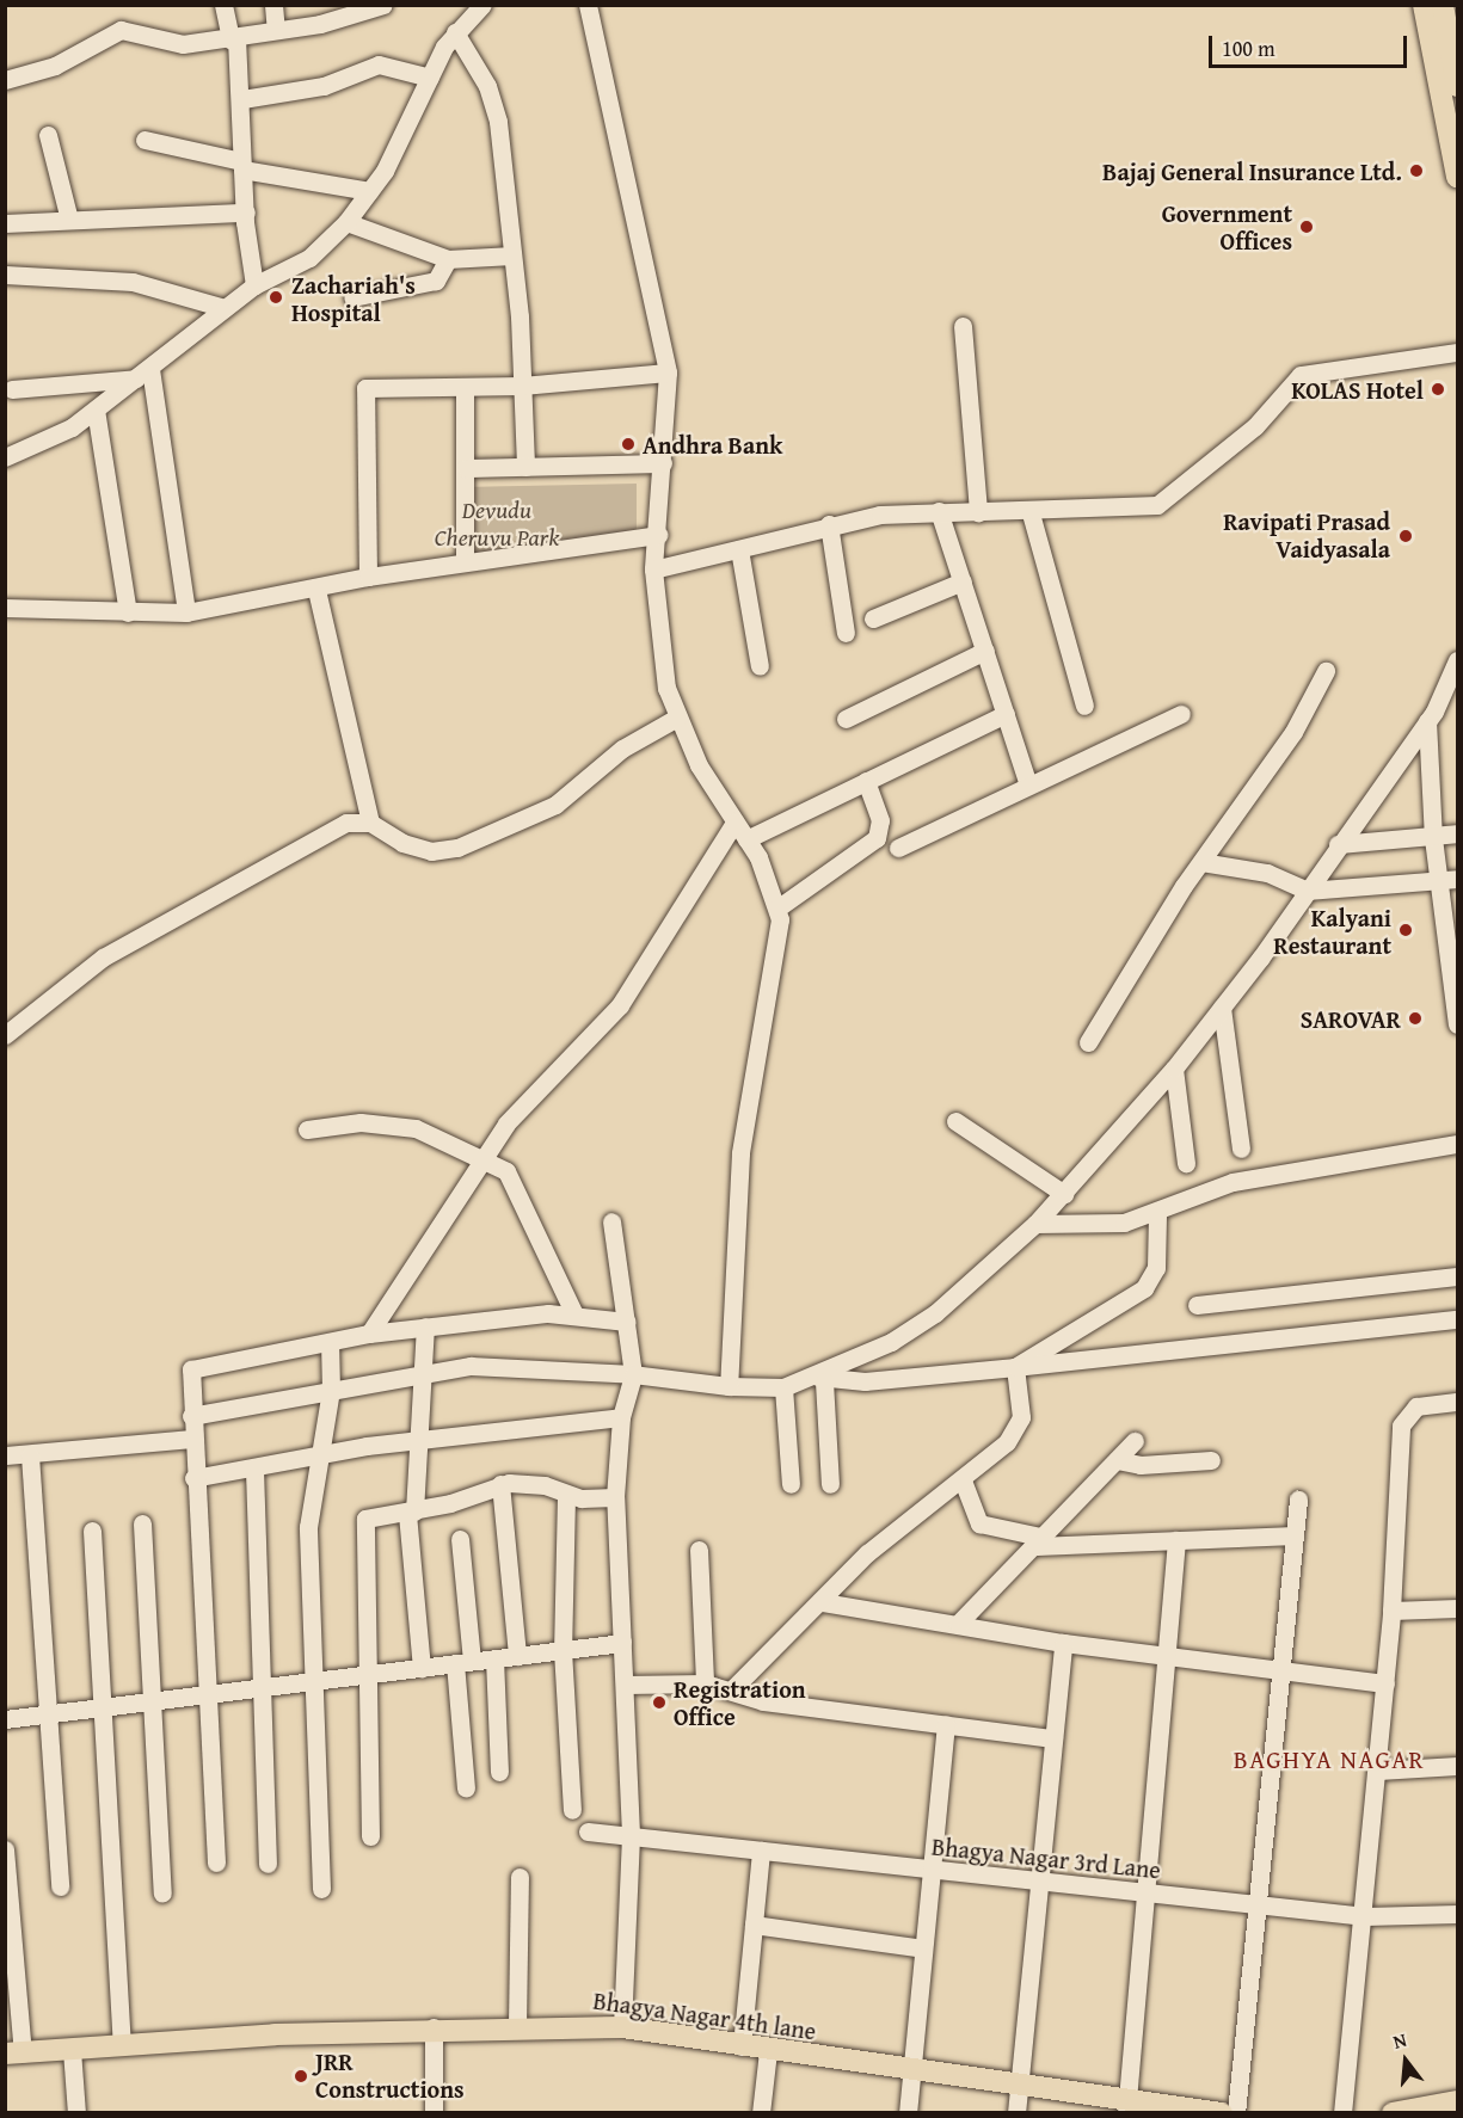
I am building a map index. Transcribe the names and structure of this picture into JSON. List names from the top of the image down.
{
  "streets": {
    "main road": ["Bhagya Nagar 4th lane"],
    "street": ["Bhagya Nagar 3rd Lane"]
  },
  "districts": ["BAGHYA NAGAR"],
  "parks": ["Devudu Cheruvu Park"],
  "places": [
    "Bajaj General Insurance Ltd.",
    "Government Offices",
    "Zachariah's Hospital",
    "KOLAS Hotel",
    "Andhra Bank",
    "Ravipati Prasad Vaidyasala",
    "Kalyani Restaurant",
    "SAROVAR",
    "Registration Office",
    "JRR Constructions"
  ],
  "scale_bar": "100 m",
  "north": "top"
}
